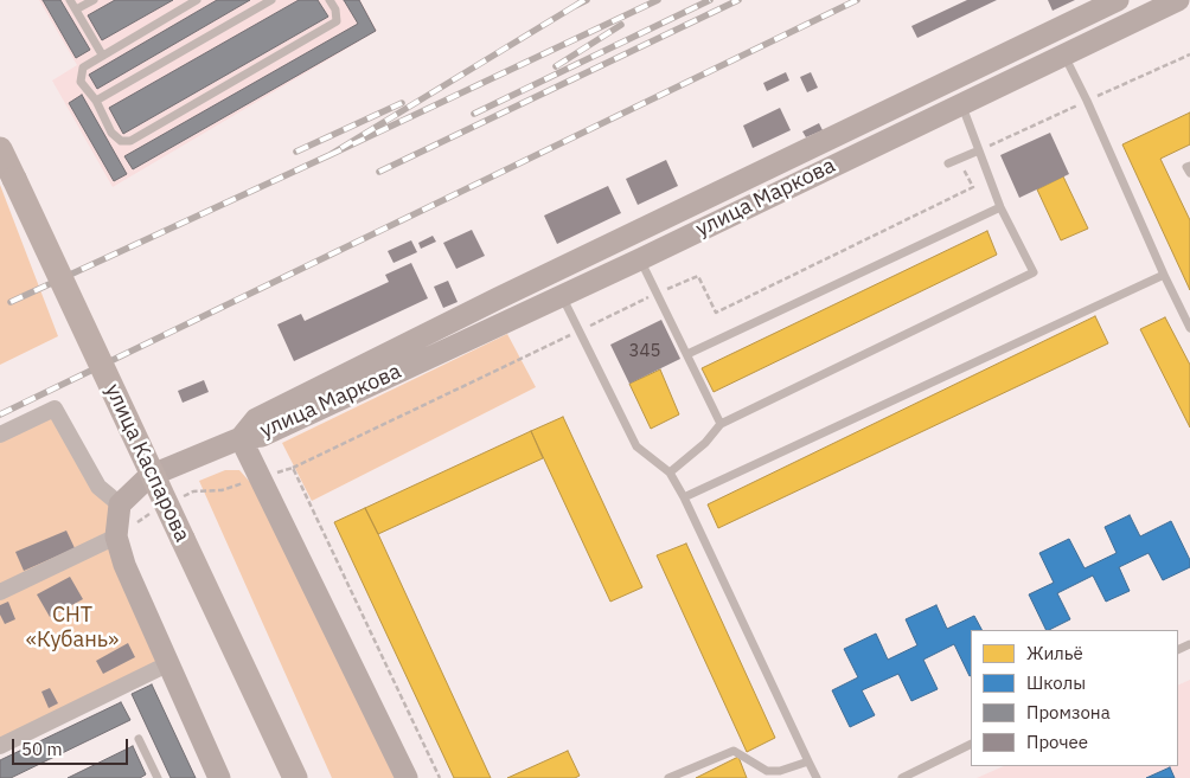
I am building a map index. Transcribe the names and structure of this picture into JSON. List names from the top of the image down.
{
  "streets": {
    "main road": ["улица Маркова", "улица Каспарова"]
  },
  "parks": ["СНТ «Кубань»"],
  "house_numbers": ["345"],
  "legend": [
    "Жильё",
    "Школы",
    "Промзона",
    "Прочее"
  ],
  "scale_bar": "50 m"
}
